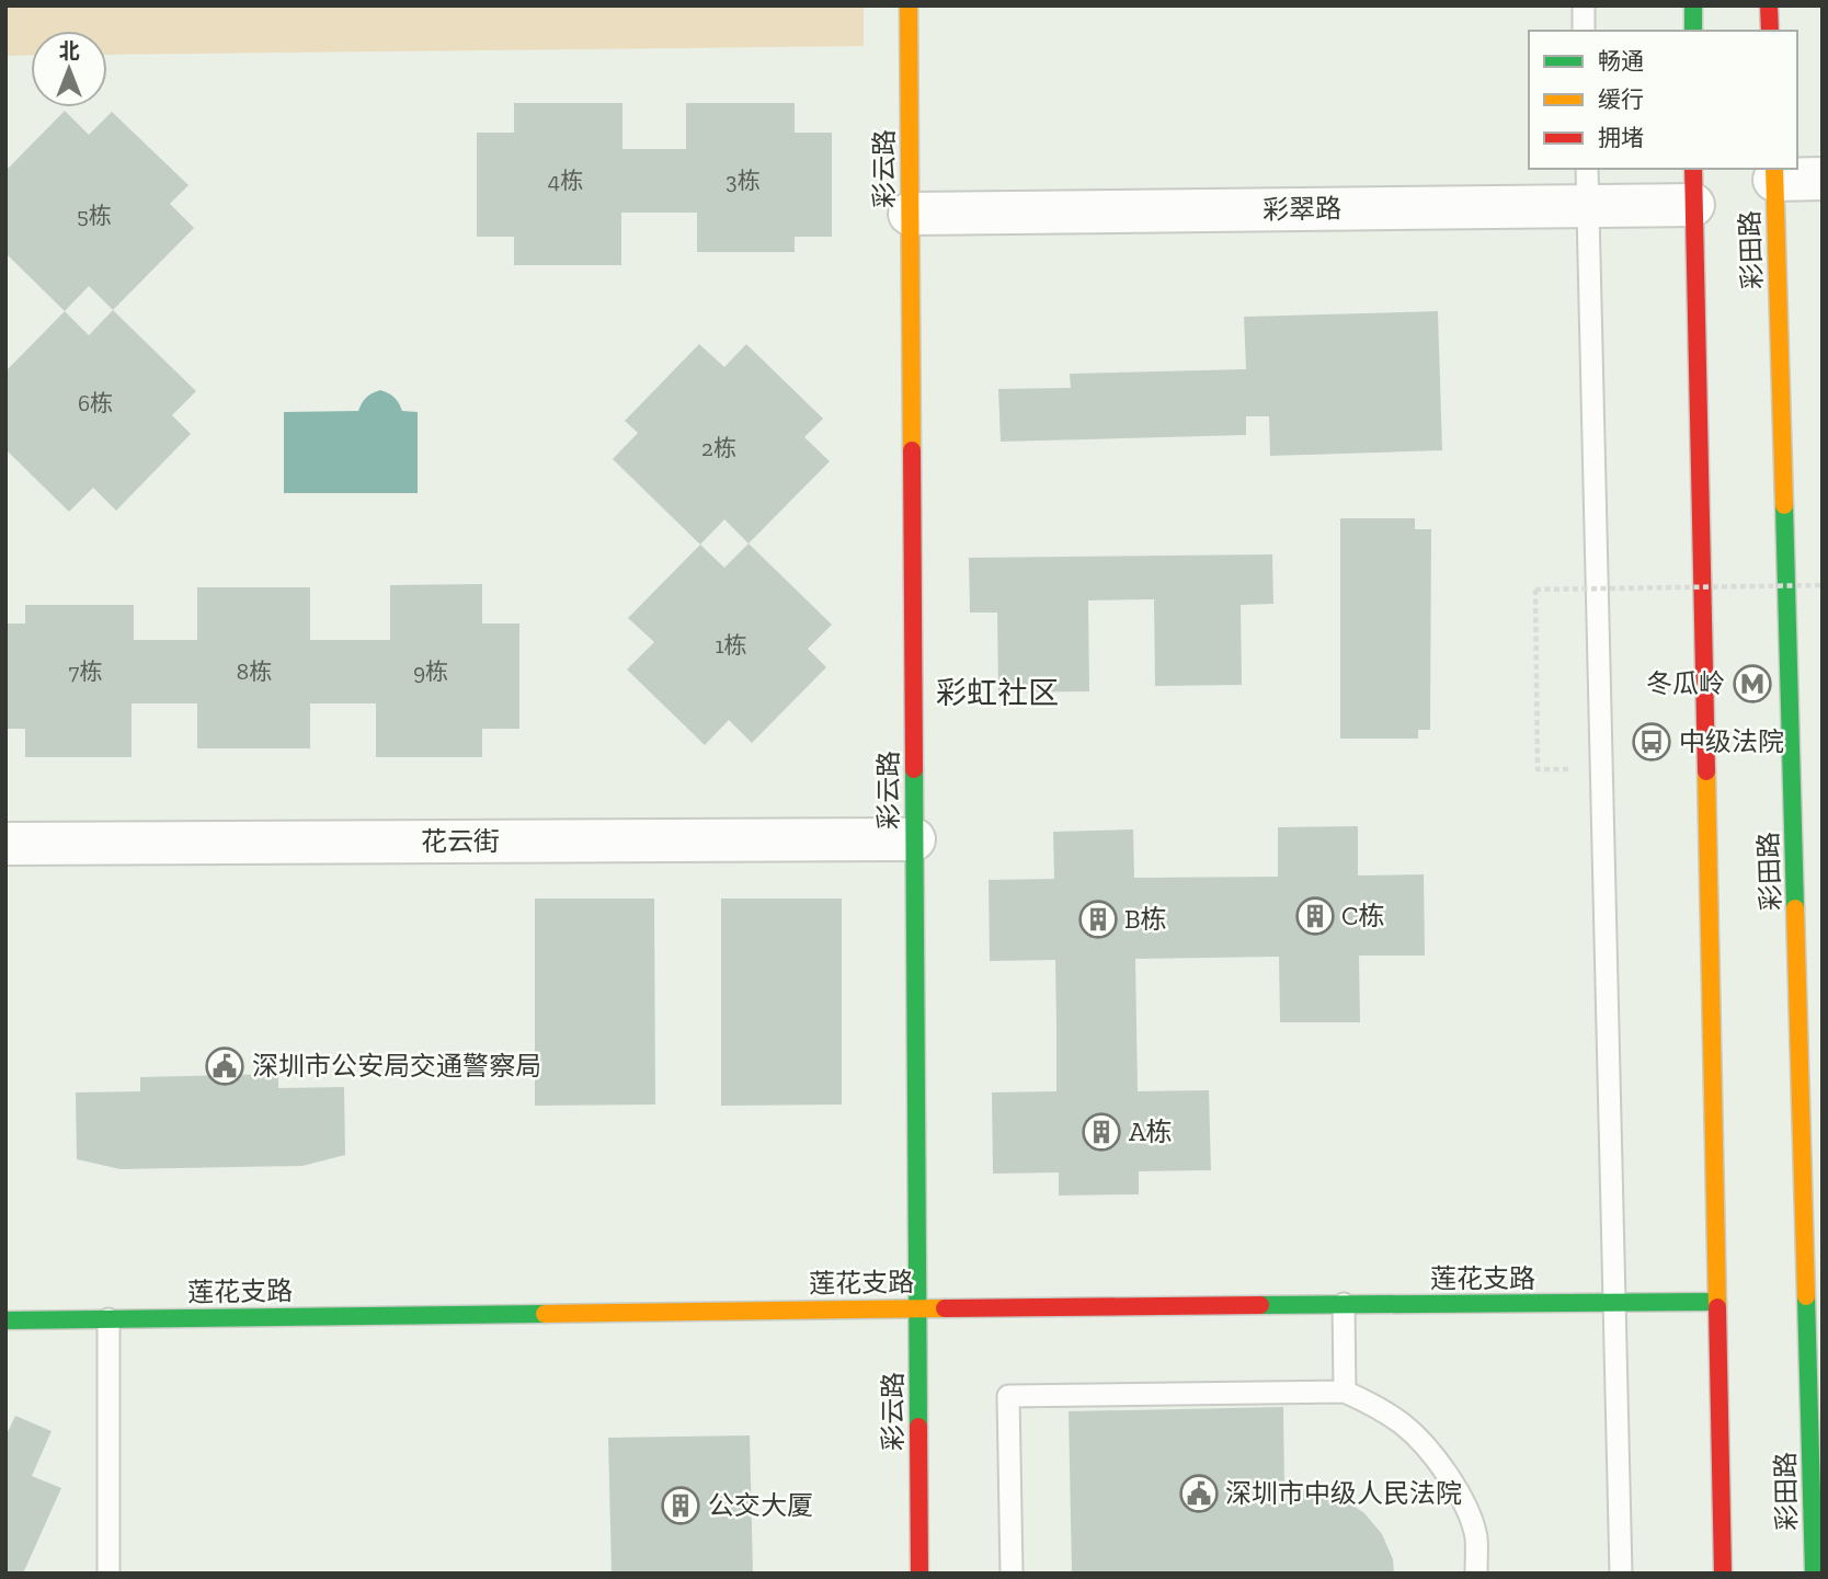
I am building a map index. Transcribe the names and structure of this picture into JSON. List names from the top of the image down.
{
  "streets": {
    "main road": ["彩云路", "彩田路", "莲花支路"],
    "street": ["彩翠路", "花云街"]
  },
  "crossings": [
    ["彩云路", "彩翠路"],
    ["彩云路", "花云街"],
    ["彩云路", "莲花支路"]
  ],
  "districts": ["彩虹社区"],
  "places": {
    "metro station": ["冬瓜岭"],
    "bus stop": ["中级法院"],
    "building": [
      "C栋",
      "B栋",
      "A栋",
      "公交大厦"
    ],
    "public building": ["深圳市公安局交通警察局", "深圳市中级人民法院"]
  },
  "house_numbers": [
    "4栋",
    "3栋",
    "5栋",
    "6栋",
    "2栋",
    "1栋",
    "7栋",
    "8栋",
    "9栋"
  ],
  "legend": ["畅通", "缓行", "拥堵"],
  "north": "top"
}
